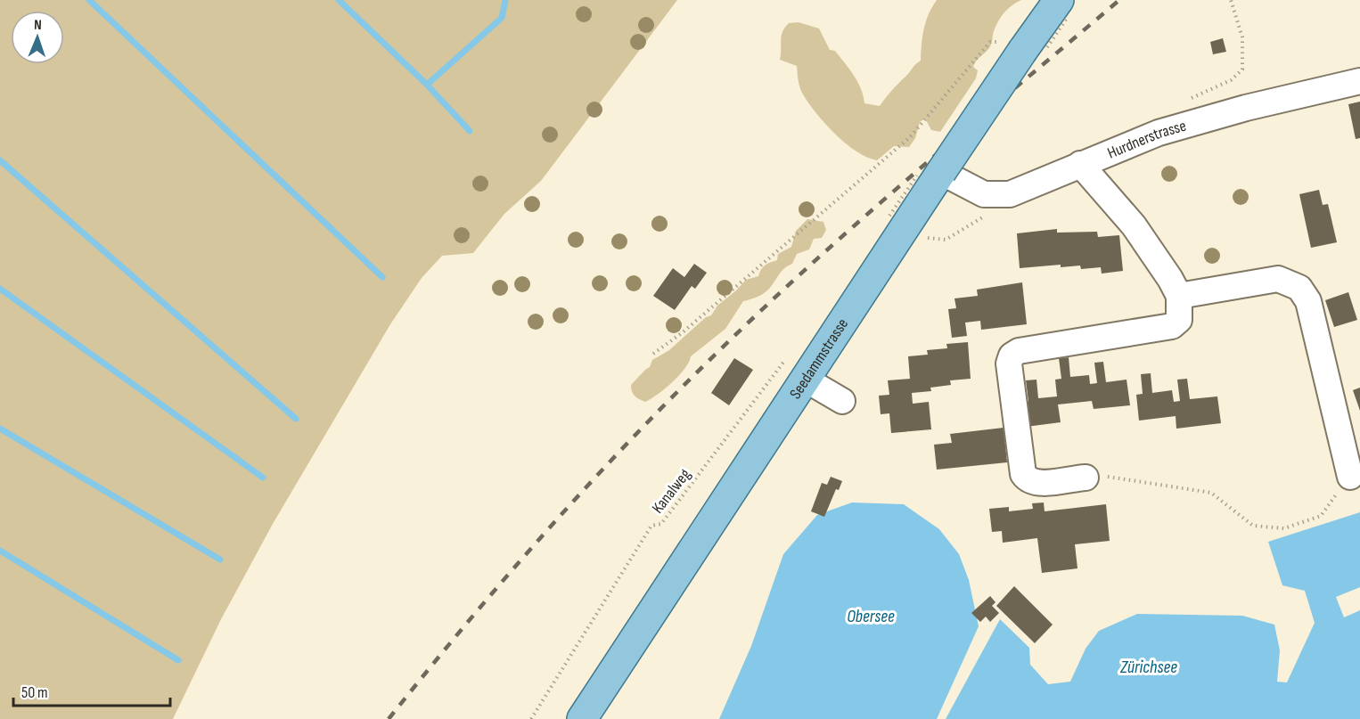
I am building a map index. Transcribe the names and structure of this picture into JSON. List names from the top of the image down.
{
  "streets": {
    "main road": ["Seedammstrasse"],
    "street": ["Hurdnerstrasse"],
    "path": ["Kanalweg"]
  },
  "crossings": [
    ["Hurdnerstrasse", "Seedammstrasse"],
    ["Seedammstrasse", "Kanalweg"]
  ],
  "water": ["Obersee", "Zürichsee"],
  "scale_bar": "50 m",
  "north": "top"
}
